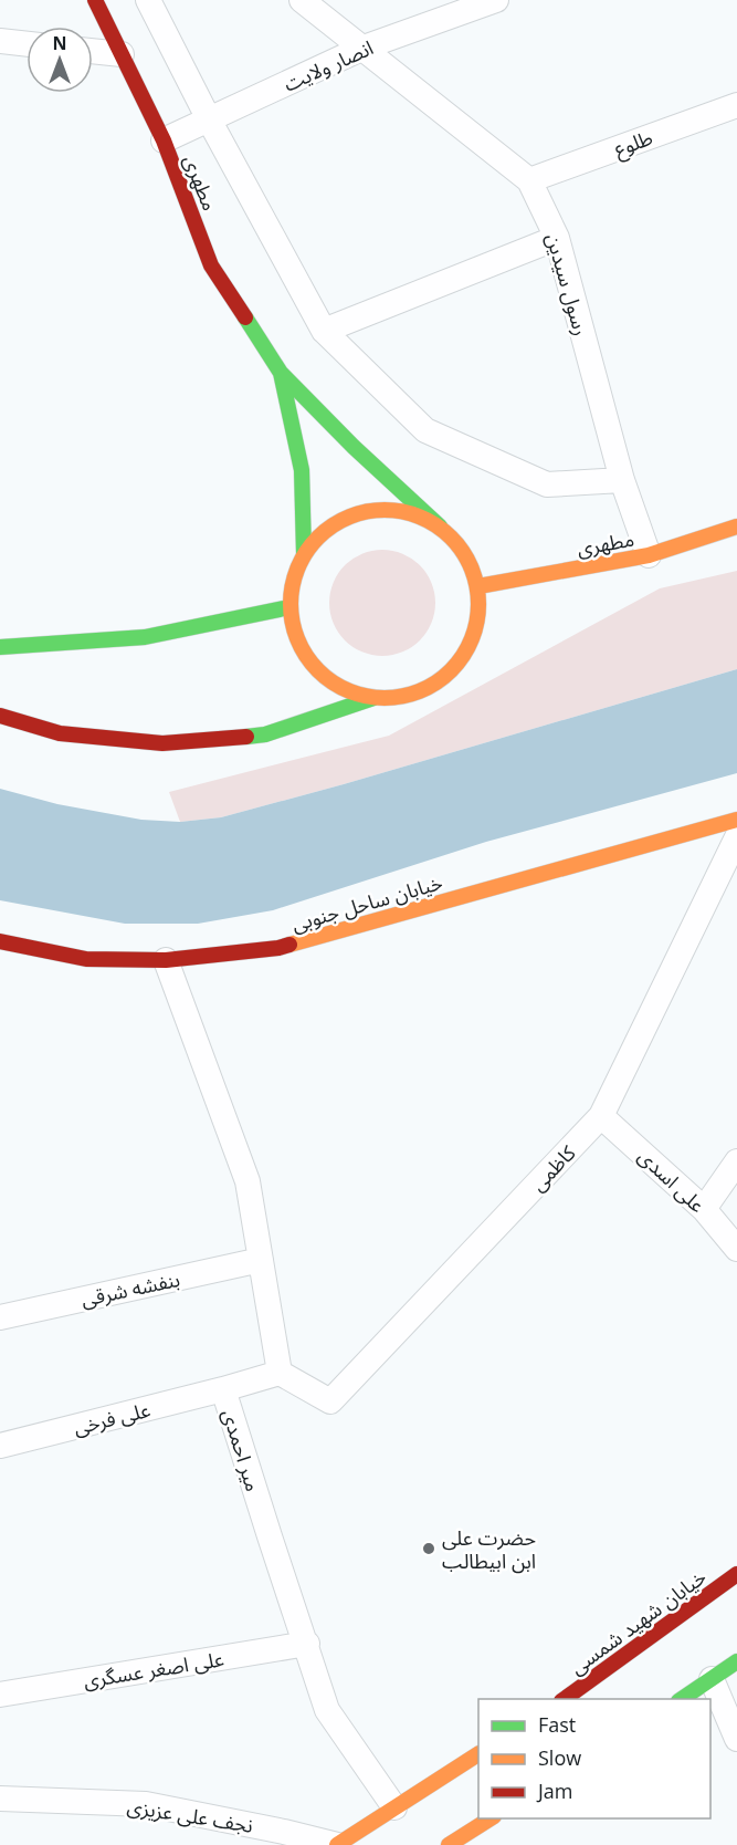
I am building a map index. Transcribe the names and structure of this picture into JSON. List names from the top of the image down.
{
  "streets": {
    "main road": ["مطهری", "خیابان ساحل جنوبی", "خیابان شهید شمسی"],
    "street": [
      "انصار ولایت",
      "طلوع",
      "رسول سیدین",
      "کاظمی",
      "علی اسدی",
      "بنفشه شرقی",
      "علی فرخی",
      "میر احمدی",
      "علی اصغر عسگری",
      "نجف علی عزیزی"
    ]
  },
  "crossings": [
    ["انصار ولایت", "مطهری"],
    ["انصار ولایت", "رسول سیدین"],
    ["طلوع", "رسول سیدین"],
    ["مطهری", "رسول سیدین"],
    ["کاظمی", "علی اسدی"],
    ["کاظمی", "میر احمدی"],
    ["علی فرخی", "میر احمدی"],
    ["میر احمدی", "علی اصغر عسگری"]
  ],
  "places": ["حضرت علی ابن ابیطالب"],
  "legend": ["Fast", "Slow", "Jam"],
  "north": "top"
}
